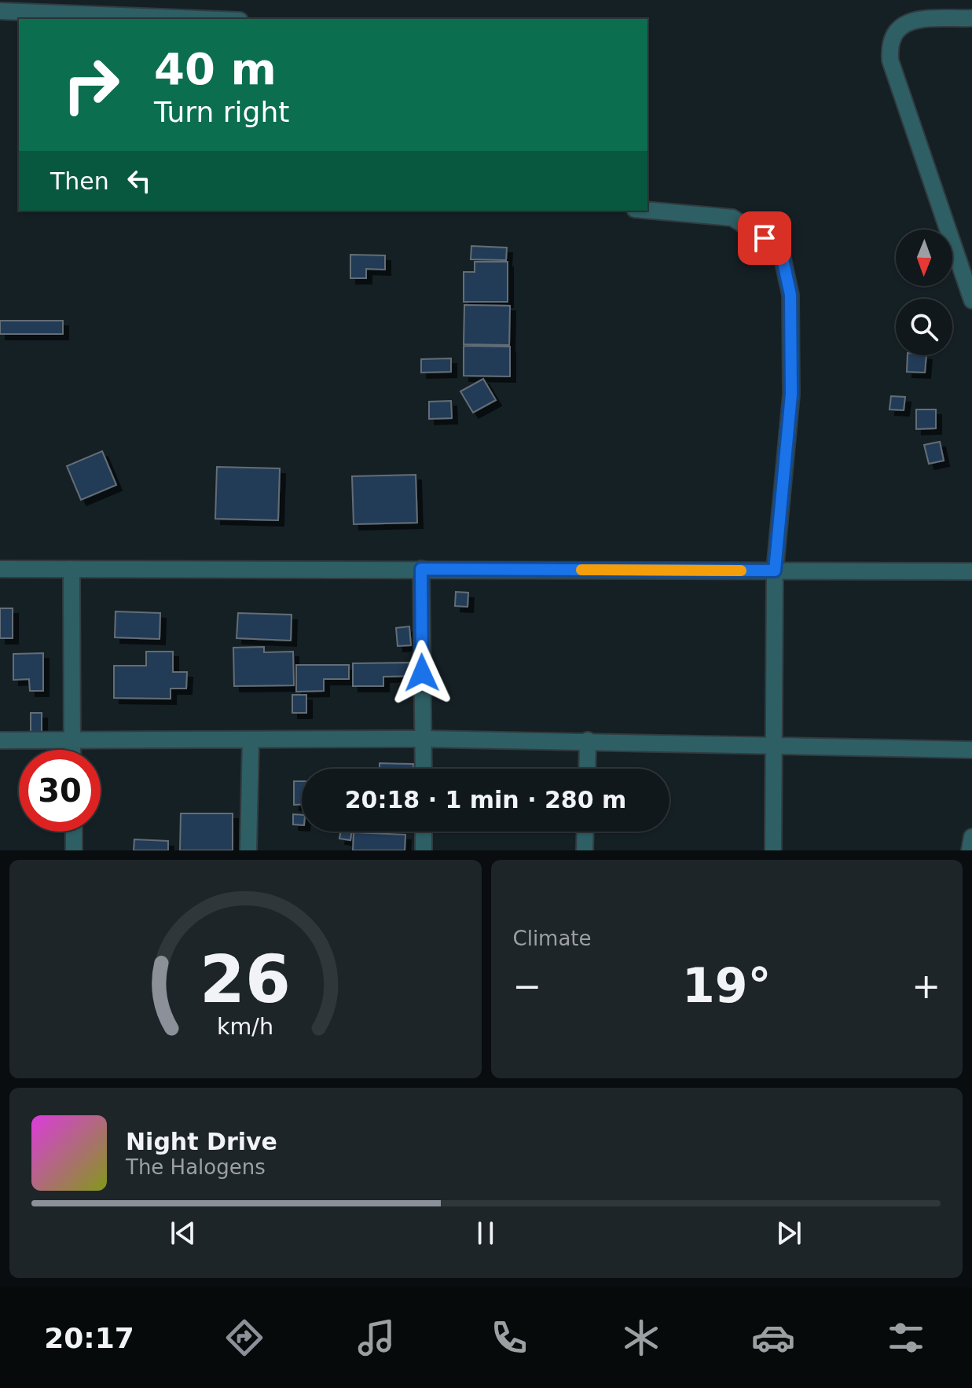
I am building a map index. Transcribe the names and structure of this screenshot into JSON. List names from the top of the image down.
{
  "north": "bottom",
  "page": {
    "turn": ["40 m", "Turn right"],
    "then": "Then",
    "limit": "30",
    "trip": "20:18 · 1 min · 280 m",
    "tile": "Climate",
    "heat": ["−", "19°", "+"],
    "song": ["Night Drive", "The Halogens"],
    "tabs": "20:17",
    "gauge": ["26", "km/h"]
  }
}
